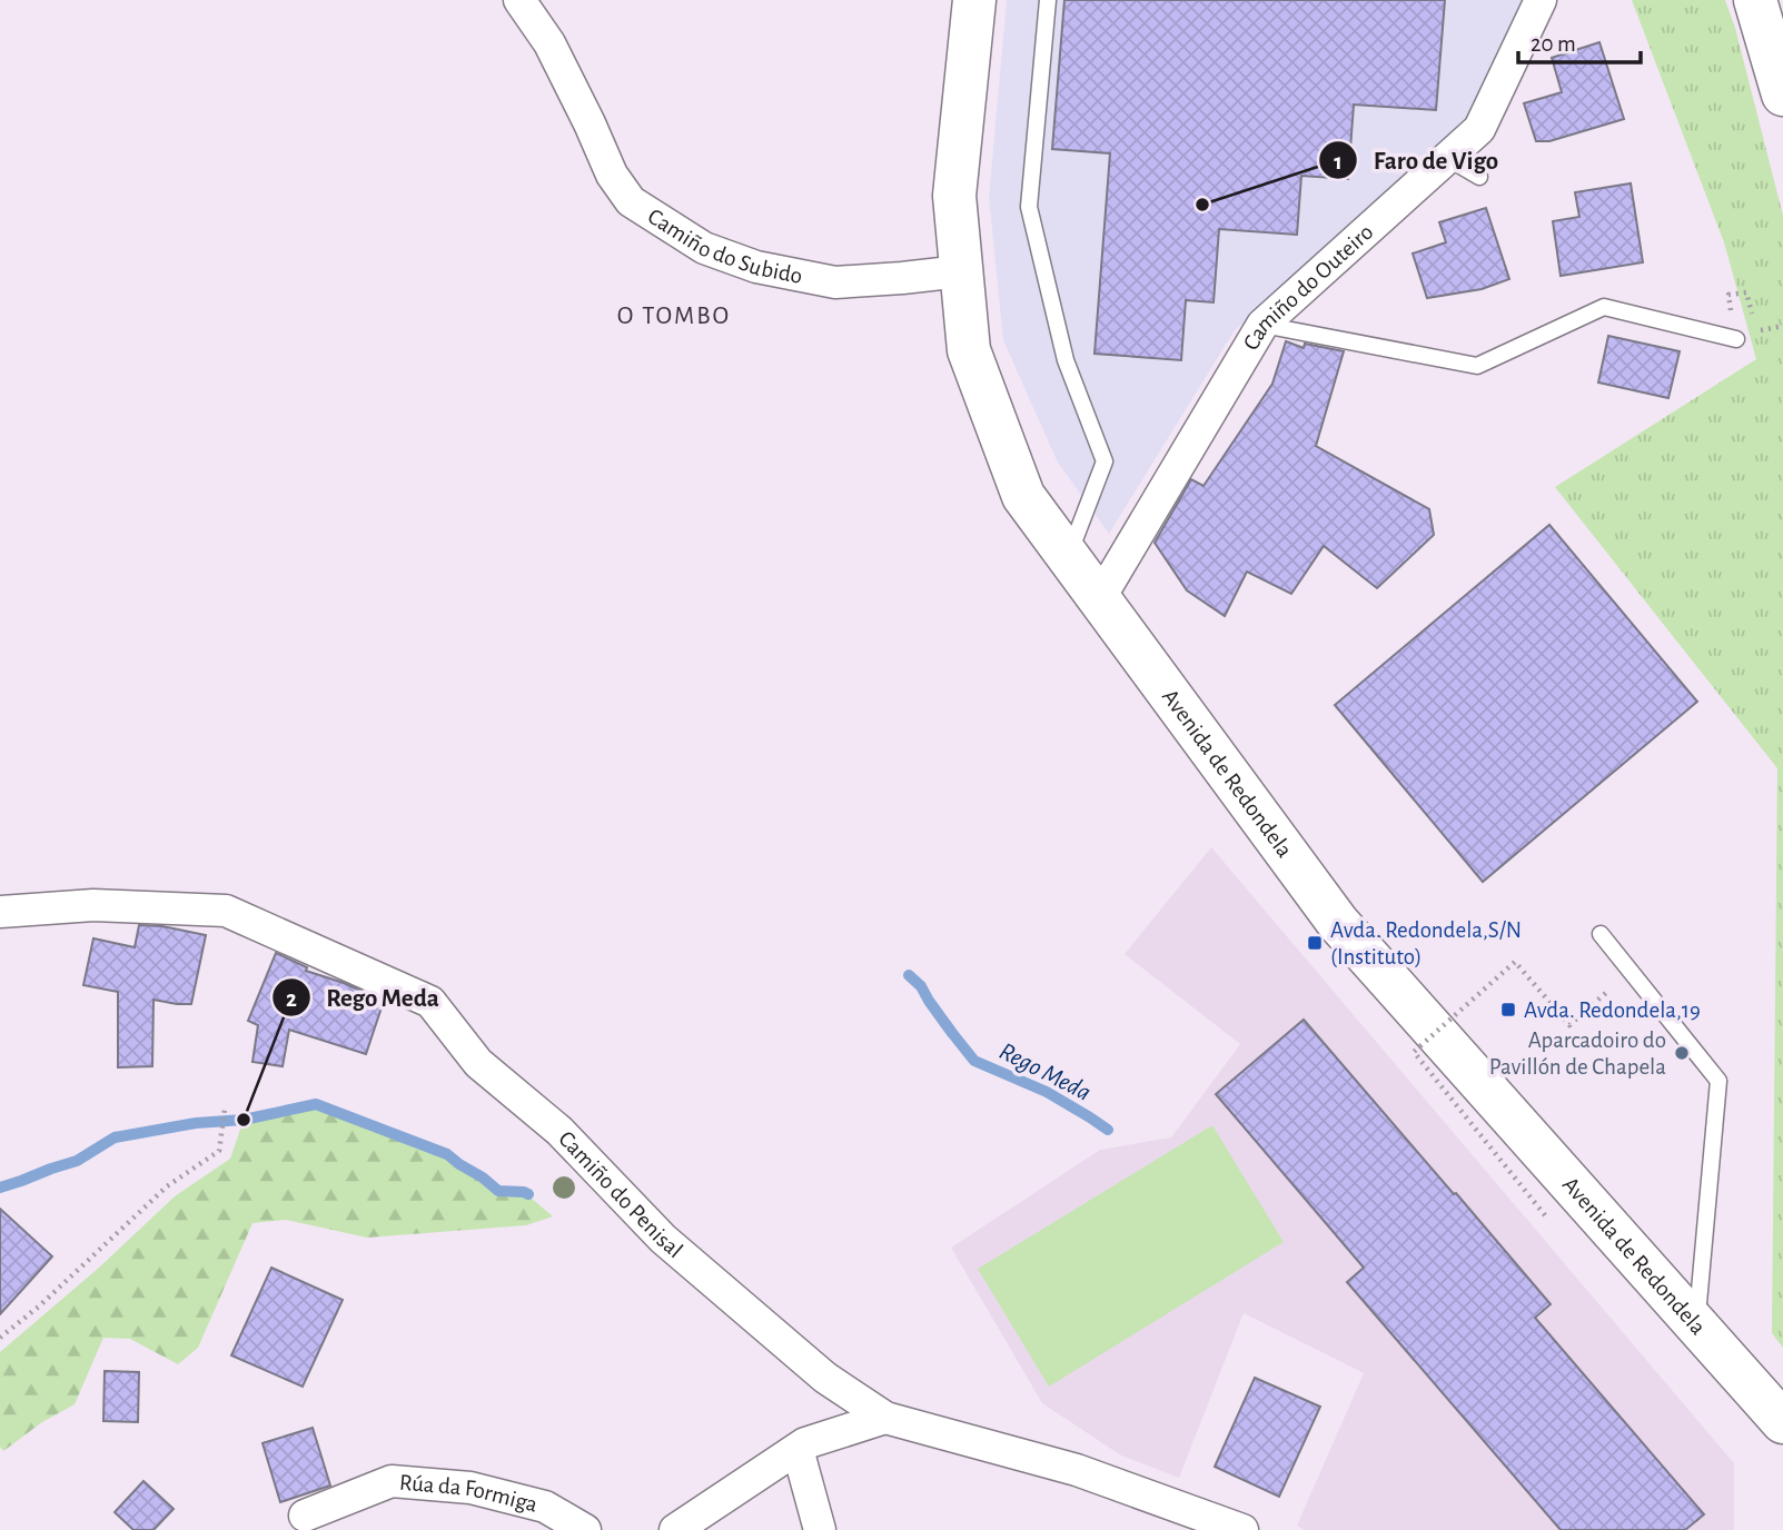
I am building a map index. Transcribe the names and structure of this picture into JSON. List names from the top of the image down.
{
  "streets": {
    "highway": ["Avenida de Redondela"],
    "street": [
      "Camiño do Subido",
      "Camiño do Outeiro",
      "Camiño do Penisal",
      "Rúa da Formiga"
    ]
  },
  "crossings": [
    ["Camiño do Subido", "Avenida de Redondela"],
    ["Camiño do Outeiro", "Avenida de Redondela"]
  ],
  "districts": ["O TOMBO"],
  "water": ["Rego Meda"],
  "places": {
    "other": ["Faro de Vigo", "Aparcadoiro do Pavillón de Chapela", "Rego Meda"],
    "transit": ["Avda. Redondela,S/N (Instituto)", "Avda. Redondela,19"]
  },
  "scale_bar": "20 m"
}
